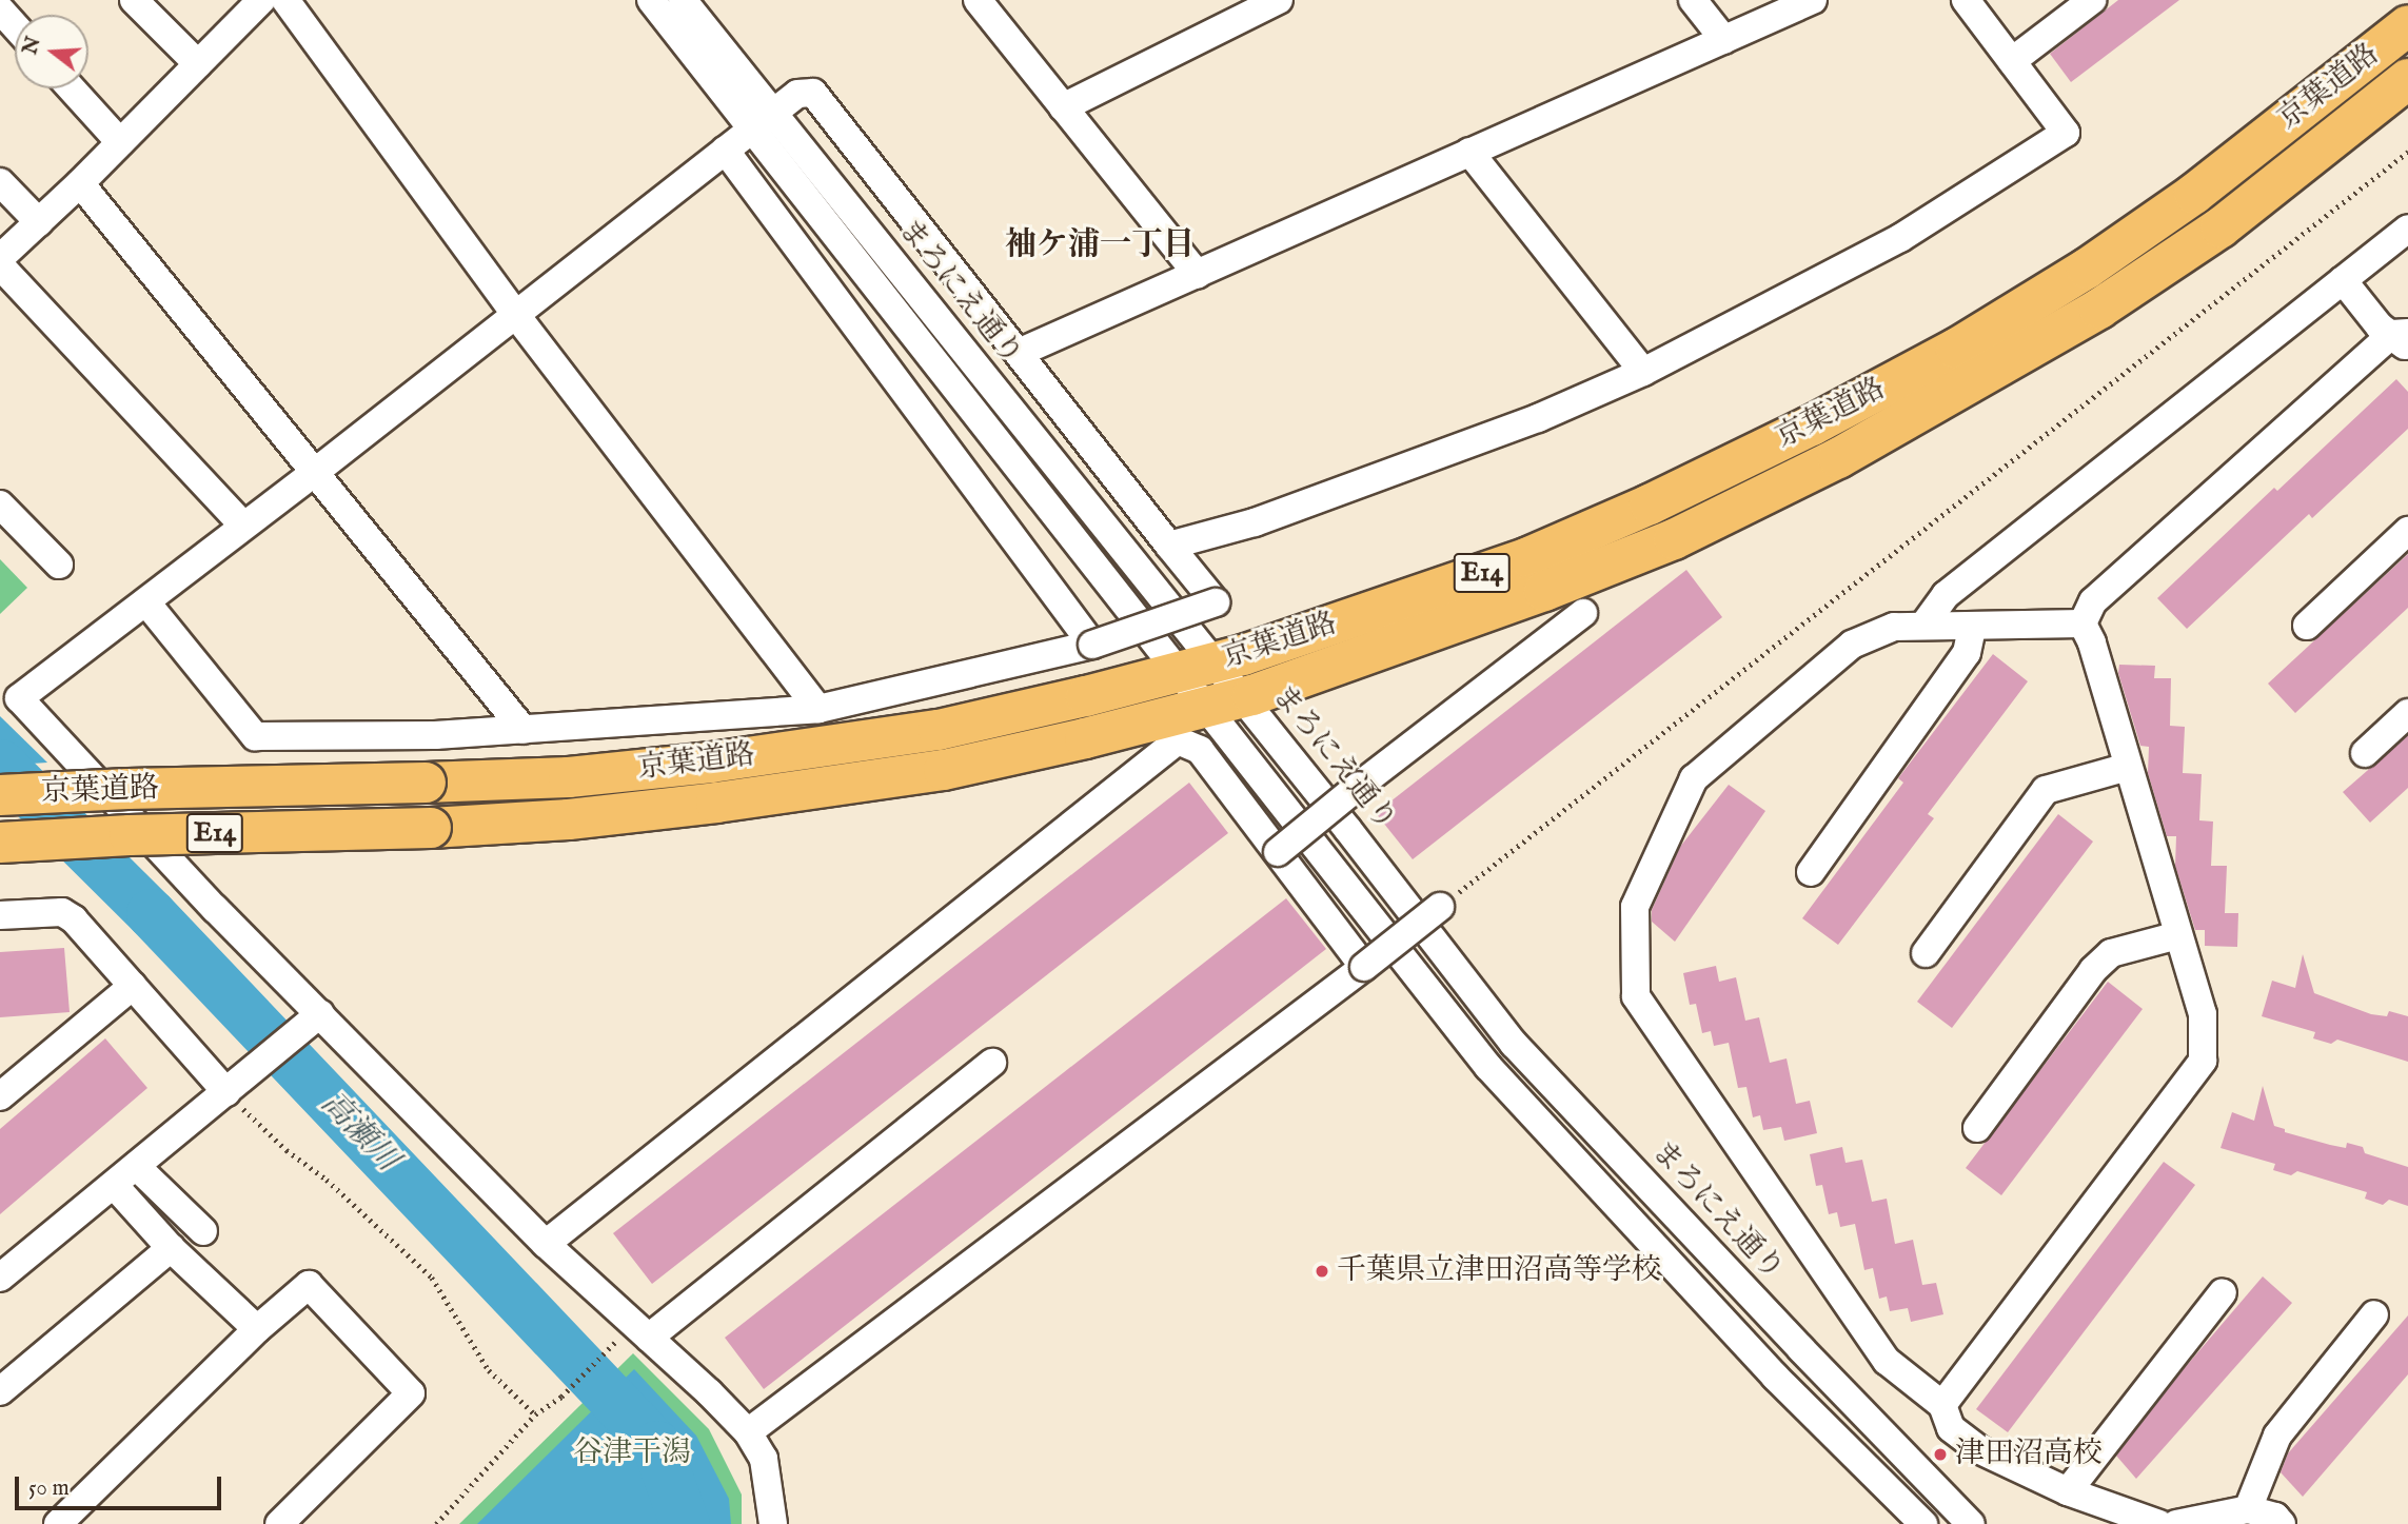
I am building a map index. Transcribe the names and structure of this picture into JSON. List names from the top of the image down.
{
  "streets": {
    "highway": ["京葉道路", "E14"],
    "street": ["まろにえ通り"]
  },
  "crossings": [
    ["京葉道路", "まろにえ通り"]
  ],
  "districts": ["袖ケ浦一丁目"],
  "water": ["高瀬川"],
  "parks": ["谷津干潟"],
  "places": ["千葉県立津田沼高等学校", "津田沼高校"],
  "scale_bar": "50 m",
  "north": "left"
}
